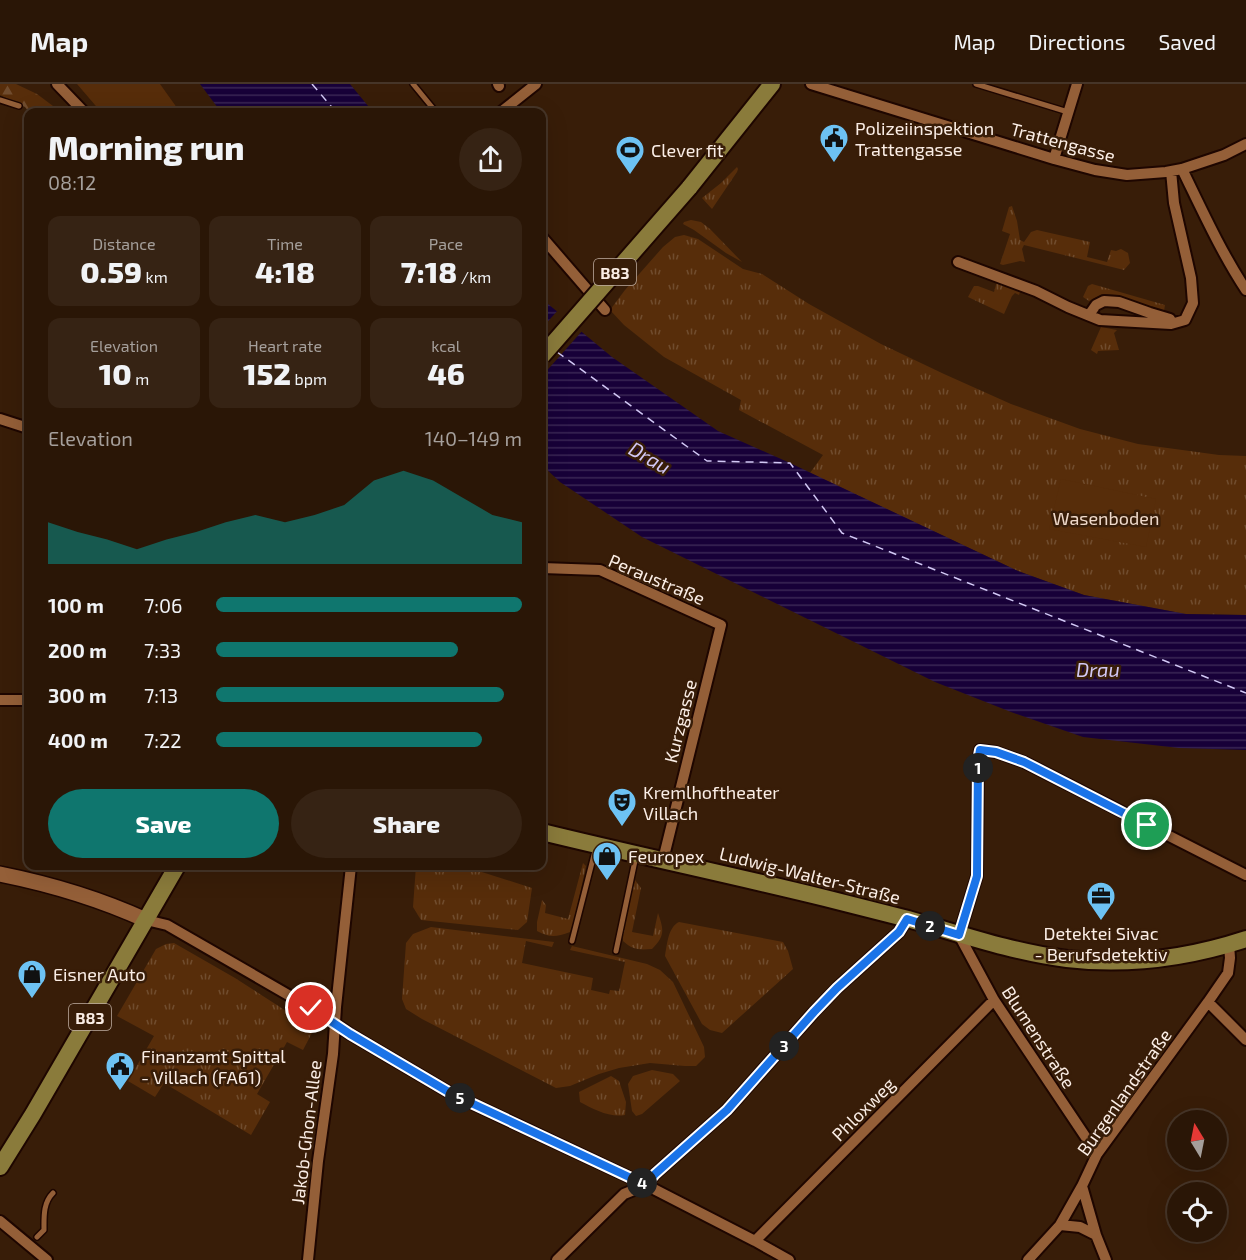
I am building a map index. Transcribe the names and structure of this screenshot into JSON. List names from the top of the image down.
{
  "streets": {
    "main road": ["B83", "Ludwig-Walter-Straße"],
    "street": [
      "Trattengasse",
      "Peraustraße",
      "Kurzgasse",
      "Blumenstraße",
      "Burgenlandstraße",
      "Phloxweg",
      "Jakob-Ghon-Allee"
    ]
  },
  "crossings": [
    ["Peraustraße", "Kurzgasse"],
    ["Kurzgasse", "Ludwig-Walter-Straße"],
    ["Ludwig-Walter-Straße", "Blumenstraße"],
    ["Ludwig-Walter-Straße", "Burgenlandstraße"],
    ["Blumenstraße", "Burgenlandstraße"],
    ["Blumenstraße", "Phloxweg"]
  ],
  "water": ["Drau"],
  "parks": ["Wasenboden"],
  "places": {
    "public building": ["Polizeiinspektion Trattengasse", "Finanzamt Spittal - Villach (FA61)"],
    "sports": ["Clever fit"],
    "theatre": ["Kremlhoftheater Villach"],
    "shop": ["Feuropex", "Eisner Auto"],
    "office": ["Detektei Sivac - Berufsdetektiv"]
  },
  "north": "top",
  "page": {
    "header": "Map",
    "nav": ["Map", "Directions", "Saved"],
    "heading": ["Morning run", "08:12"],
    "stats": [
      ["Distance", "0.59 km"],
      ["Time", "4:18"],
      ["Pace", "7:18 /km"],
      ["Elevation", "10 m"],
      ["Heart rate", "152 bpm"],
      ["kcal", "46"]
    ],
    "chart": ["Elevation", "140–149 m"],
    "list": [
      {
        "name": "100 m",
        "note": "7:06"
      },
      {
        "name": "200 m",
        "note": "7:33"
      },
      {
        "name": "300 m",
        "note": "7:13"
      },
      {
        "name": "400 m",
        "note": "7:22"
      }
    ],
    "pins": [
      "1",
      "2",
      "3",
      "5",
      "4"
    ],
    "buttons": ["Save", "Share"]
  }
}
